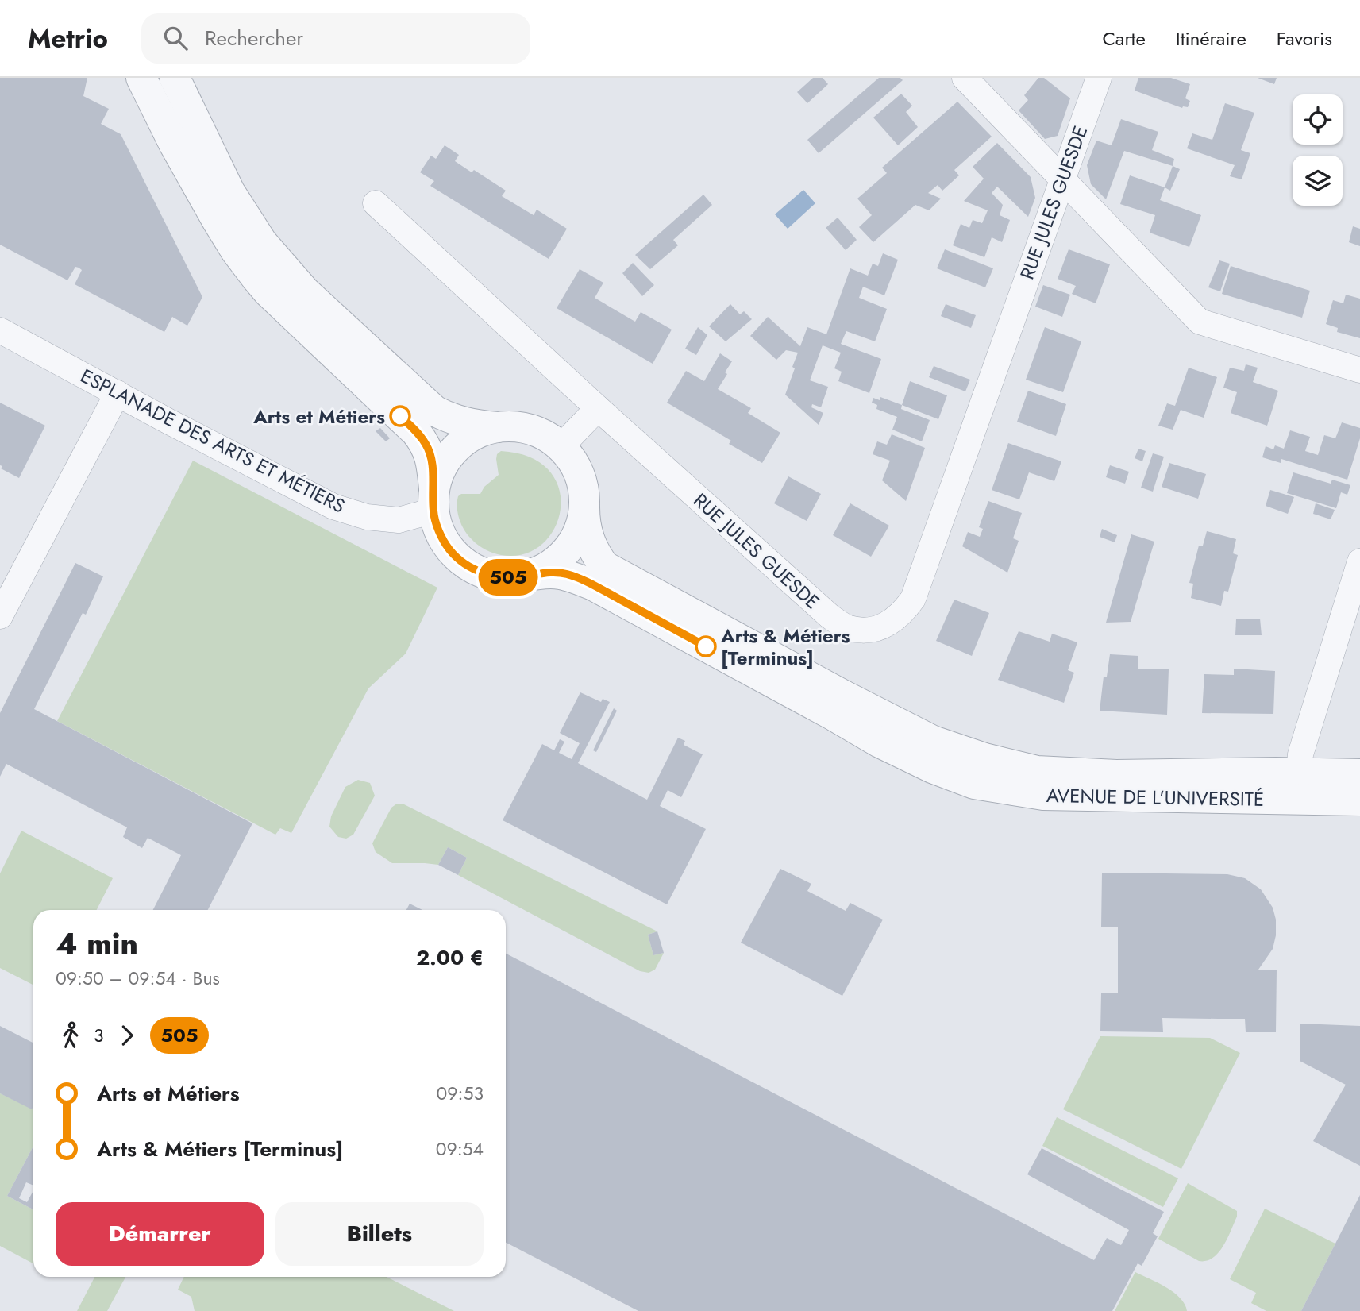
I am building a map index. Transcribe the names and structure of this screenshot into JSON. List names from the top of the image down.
{
  "streets": {
    "street": ["RUE JULES GUESDE", "ESPLANADE DES ARTS ET MÉTIERS", "AVENUE DE L'UNIVERSITÉ"]
  },
  "crossings": [
    ["ESPLANADE DES ARTS ET MÉTIERS", "AVENUE DE L'UNIVERSITÉ"]
  ],
  "places": ["Arts et Métiers", "Arts & Métiers [Terminus]"],
  "lines": ["bus line 505"],
  "page": {
    "header": "Metrio",
    "search": "Rechercher",
    "nav": ["Carte", "Itinéraire", "Favoris"],
    "on_map": "505",
    "heading": ["4 min", "09:50 – 09:54 · Bus", "2.00 €"],
    "legs": ["3", "505"],
    "list": [
      {
        "name": "Arts et Métiers",
        "value": "09:53"
      },
      {
        "name": "Arts & Métiers [Terminus]",
        "value": "09:54"
      }
    ],
    "buttons": ["Démarrer", "Billets"]
  }
}
